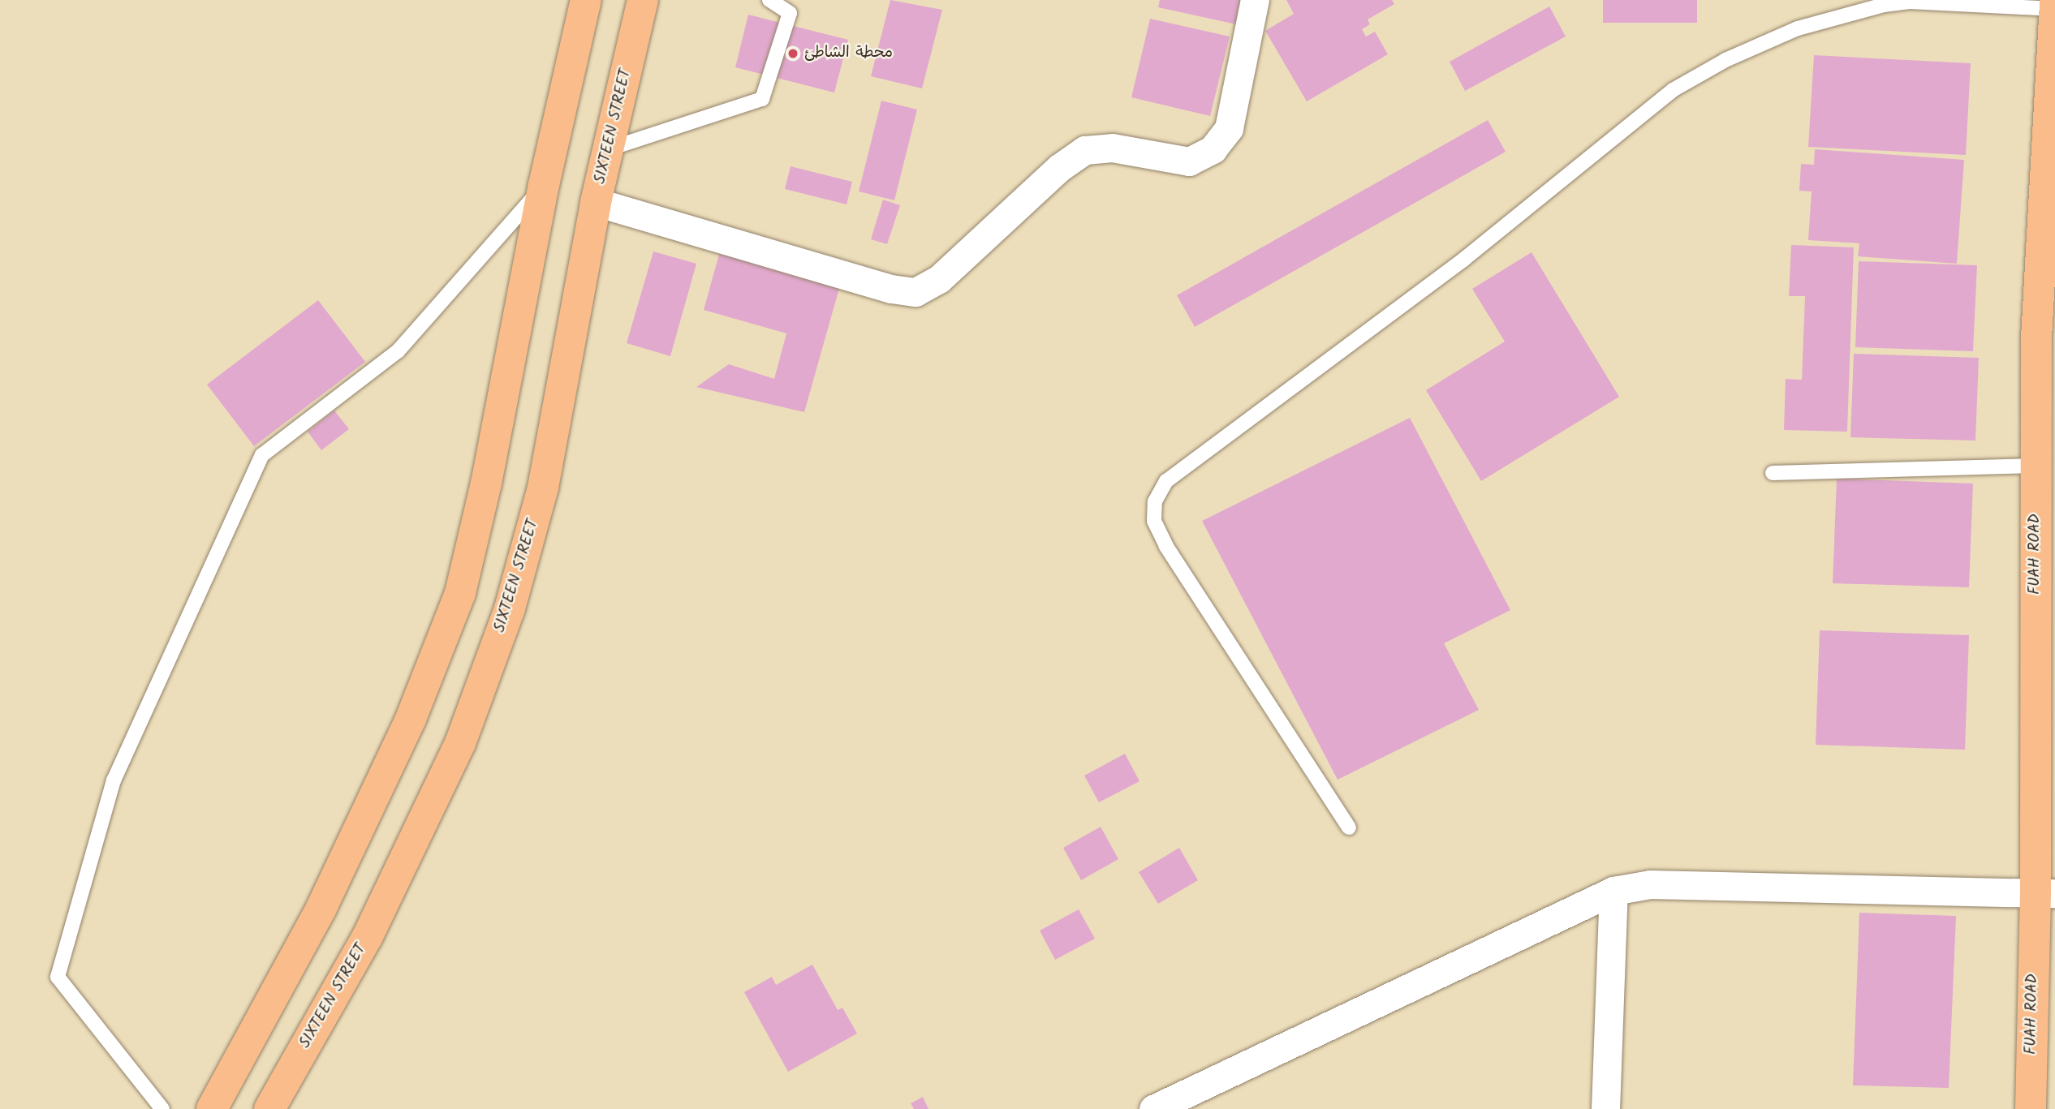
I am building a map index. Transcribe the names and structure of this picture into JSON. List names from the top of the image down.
{
  "streets": {
    "highway": ["SIXTEEN STREET", "FUAH ROAD"]
  },
  "places": ["محطة الشاطئ"]
}
